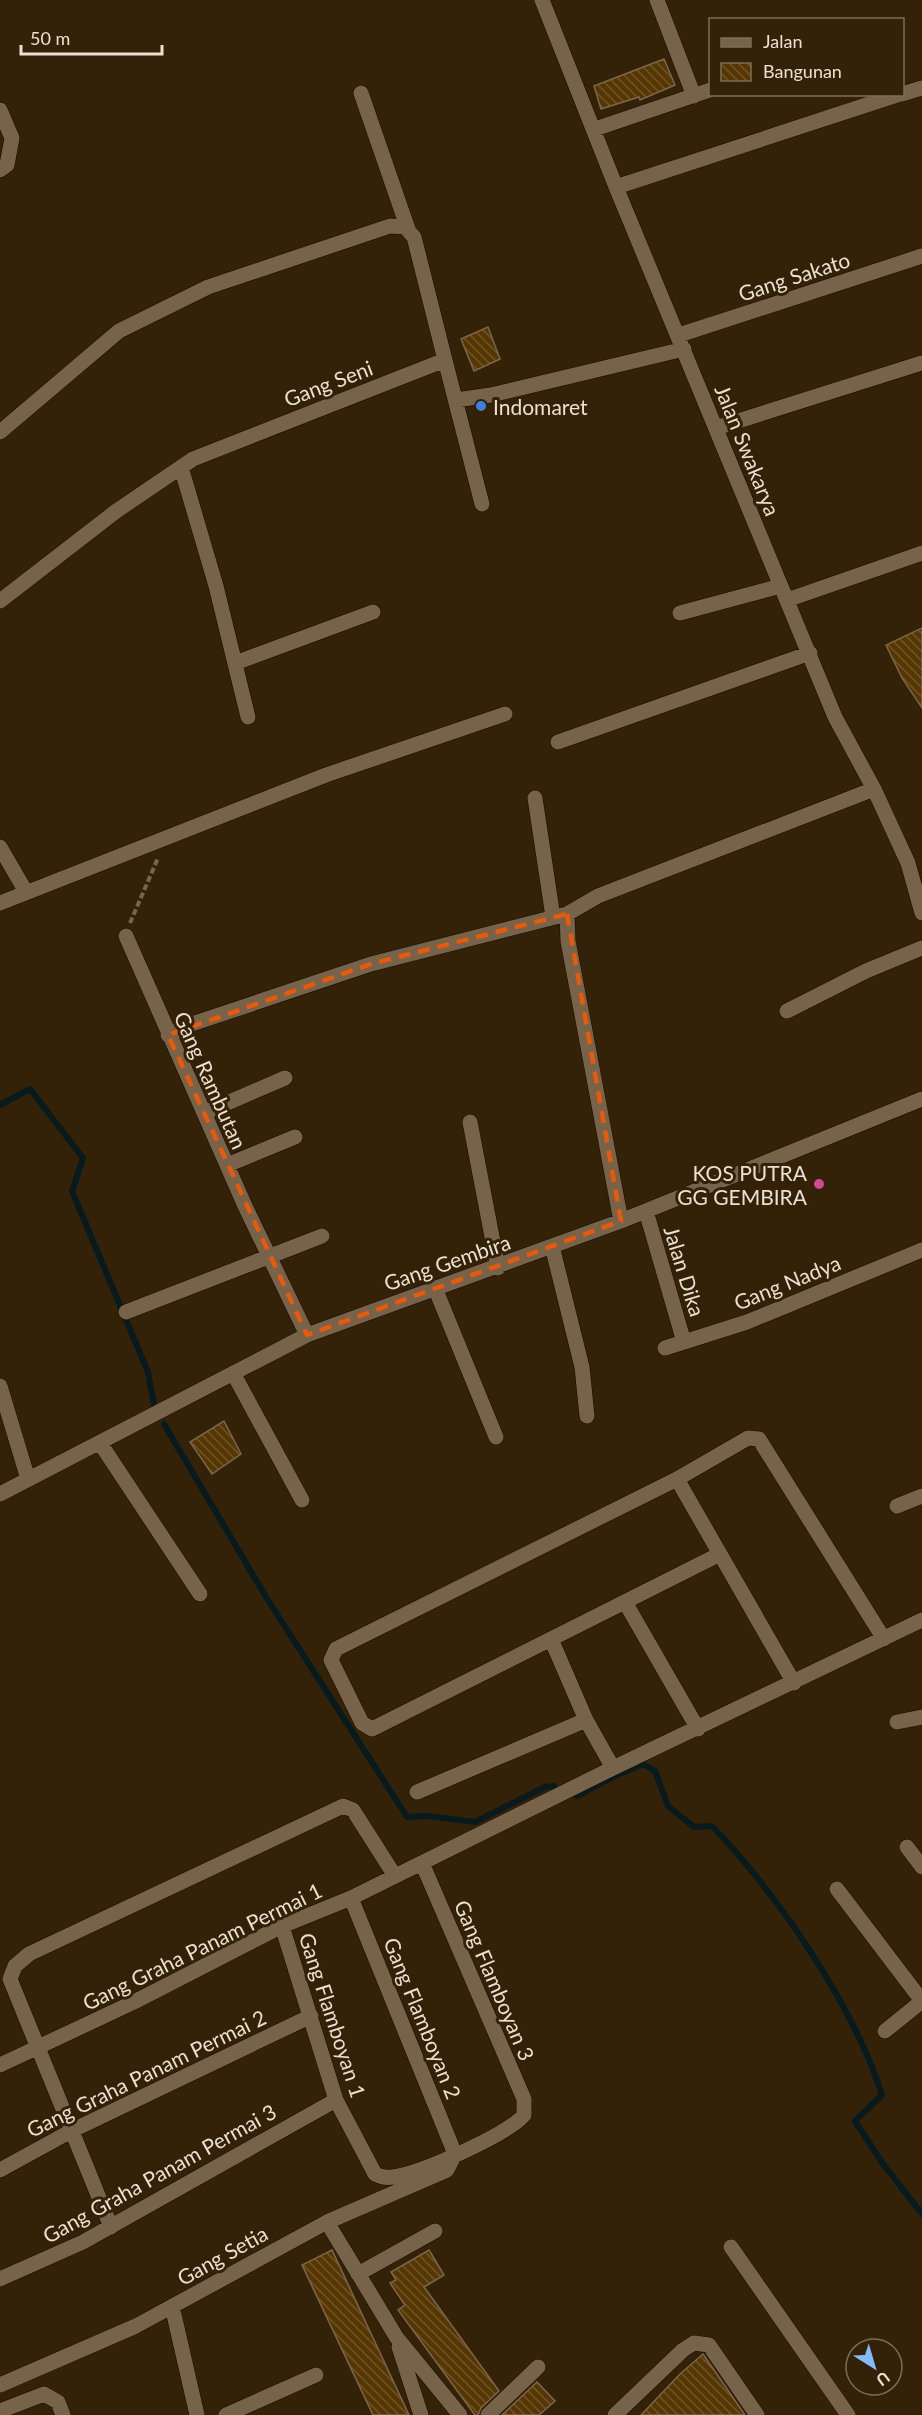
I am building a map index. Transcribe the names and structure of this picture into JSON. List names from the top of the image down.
{
  "streets": {
    "street": [
      "Gang Sakato",
      "Gang Seni",
      "Jalan Swakarya",
      "Gang Rambutan",
      "Gang Gembira",
      "Jalan Dika",
      "Gang Nadya",
      "Gang Graha Panam Permai 1",
      "Gang Flamboyan 3",
      "Gang Flamboyan 1",
      "Gang Flamboyan 2",
      "Gang Graha Panam Permai 2",
      "Gang Graha Panam Permai 3",
      "Gang Setia"
    ]
  },
  "crossings": [
    ["Gang Sakato", "Jalan Swakarya"],
    ["Gang Rambutan", "Gang Gembira"],
    ["Gang Gembira", "Jalan Dika"],
    ["Jalan Dika", "Gang Nadya"],
    ["Gang Graha Panam Permai 1", "Gang Flamboyan 3"],
    ["Gang Graha Panam Permai 1", "Gang Flamboyan 1"],
    ["Gang Graha Panam Permai 1", "Gang Flamboyan 2"],
    ["Gang Flamboyan 3", "Gang Flamboyan 1"],
    ["Gang Flamboyan 3", "Gang Flamboyan 2"],
    ["Gang Flamboyan 3", "Gang Setia"],
    ["Gang Flamboyan 1", "Gang Flamboyan 2"],
    ["Gang Flamboyan 1", "Gang Graha Panam Permai 2"],
    ["Gang Flamboyan 1", "Gang Graha Panam Permai 3"],
    ["Gang Flamboyan 1", "Gang Setia"],
    ["Gang Flamboyan 2", "Gang Setia"]
  ],
  "places": ["Indomaret", "KOS PUTRA GG GEMBIRA"],
  "legend": ["Jalan", "Bangunan"],
  "scale_bar": "50 m",
  "north": "bottom right"
}
